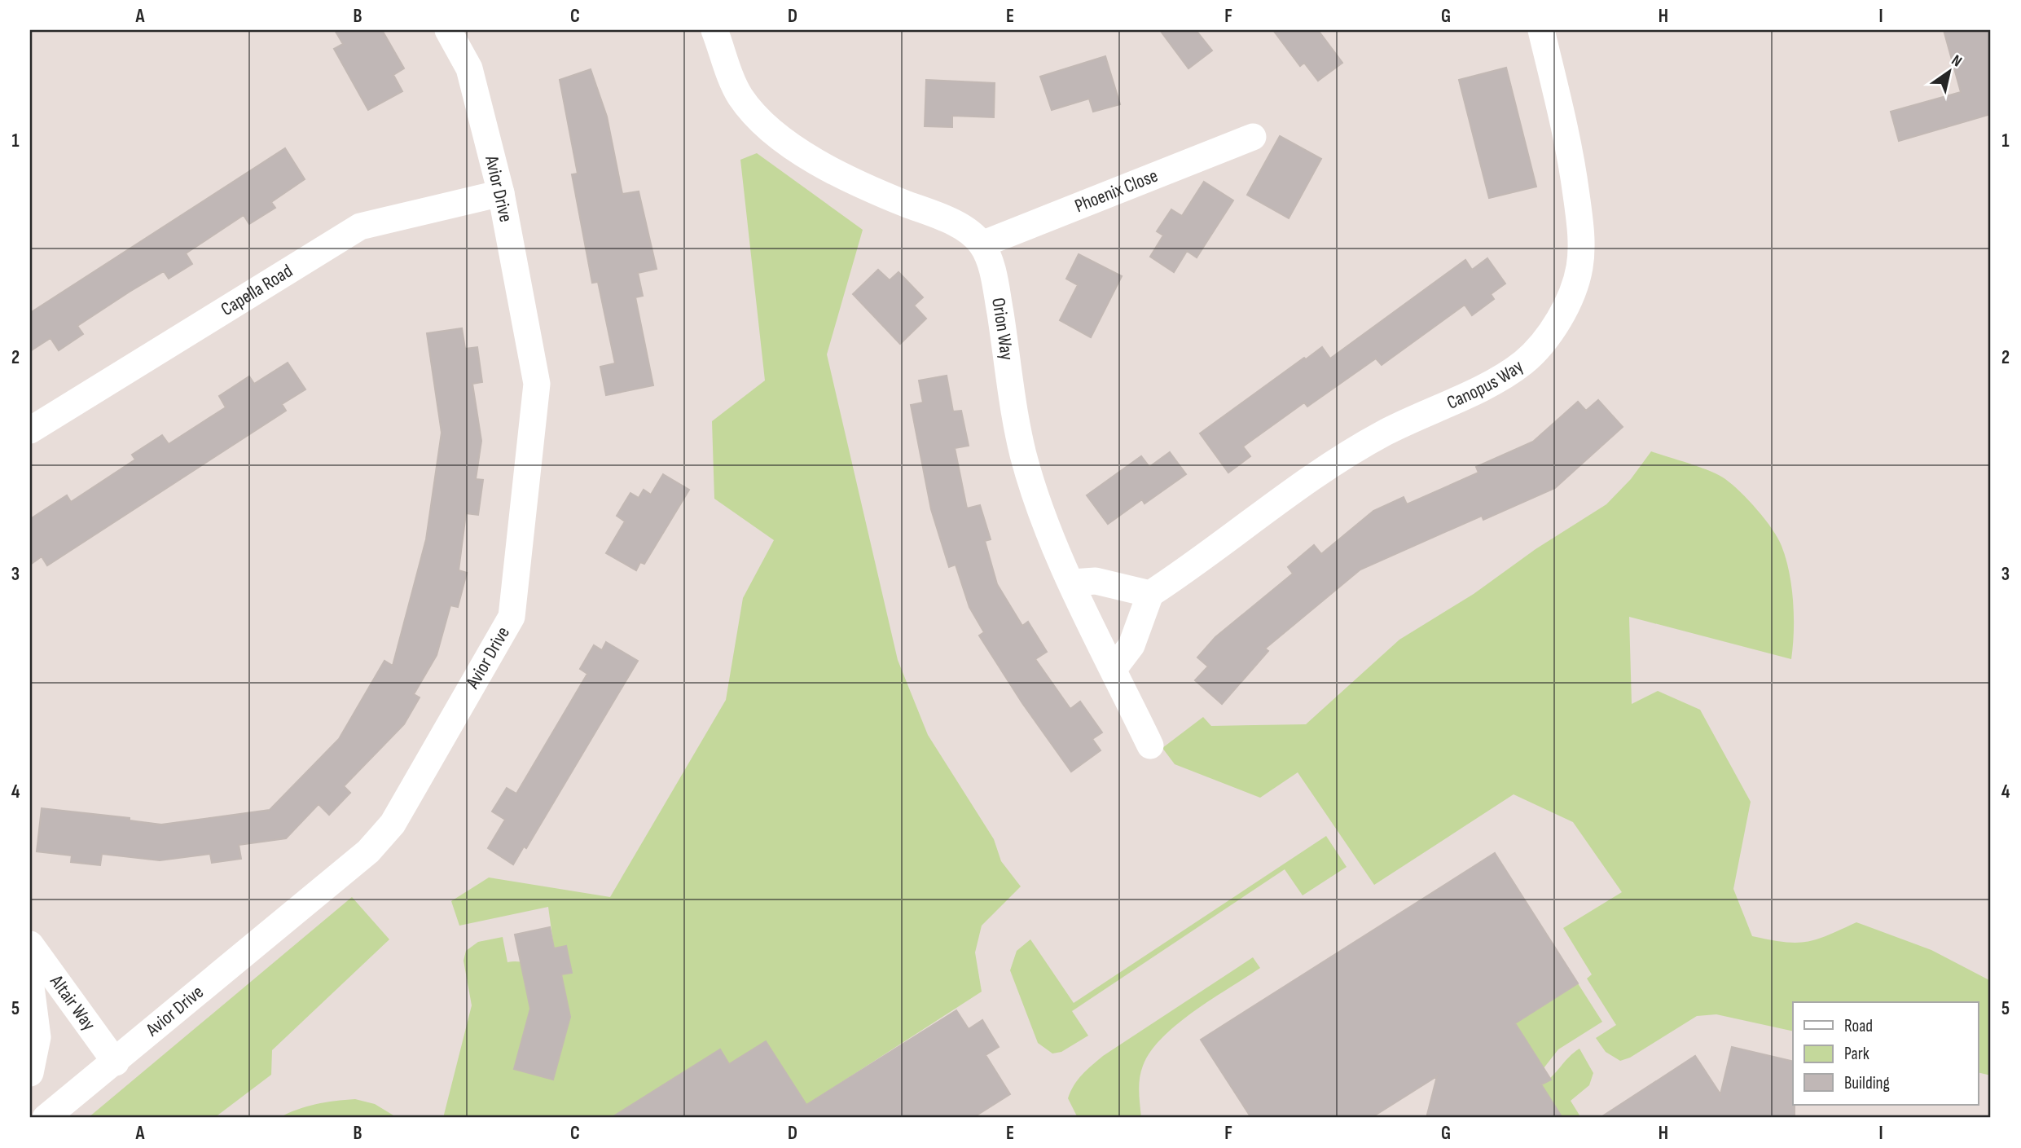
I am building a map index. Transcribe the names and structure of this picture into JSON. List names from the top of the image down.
{
  "streets": {
    "street": [
      "Avior Drive",
      "Phoenix Close",
      "Capella Road",
      "Orion Way",
      "Canopus Way",
      "Altair Way"
    ]
  },
  "crossings": [
    ["Avior Drive", "Capella Road"],
    ["Avior Drive", "Altair Way"],
    ["Phoenix Close", "Orion Way"]
  ],
  "legend": ["Road", "Park", "Building"],
  "north": "top right",
  "grid": {
    "columns": [
      "A",
      "B",
      "C",
      "D",
      "E",
      "F",
      "G",
      "H",
      "I"
    ],
    "rows": [
      "1",
      "2",
      "3",
      "4",
      "5"
    ]
  }
}
